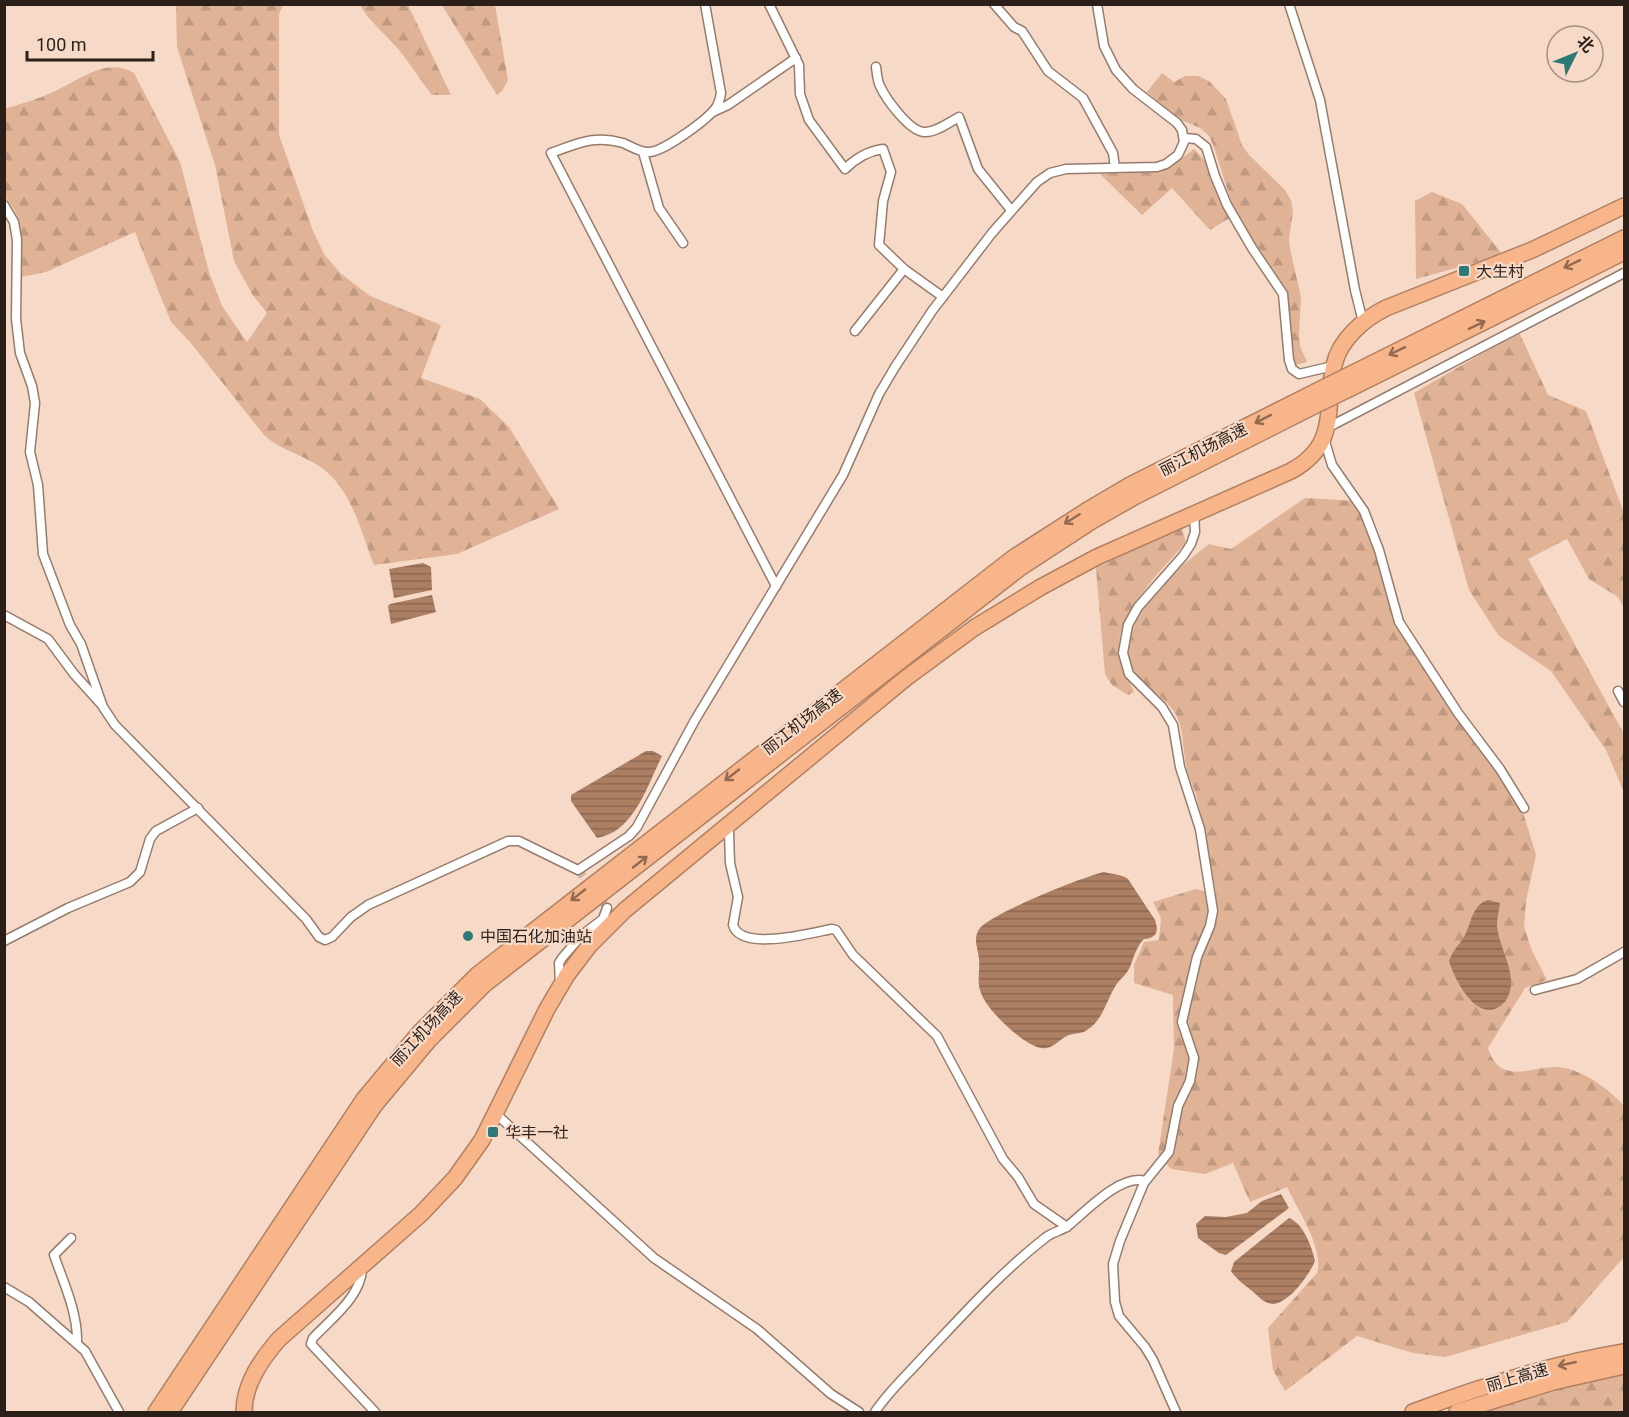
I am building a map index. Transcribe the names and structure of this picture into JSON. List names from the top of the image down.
{
  "streets": {
    "highway": ["丽江机场高速", "丽上高速"]
  },
  "places": {
    "transit": ["大生村", "华丰一社"],
    "other": ["中国石化加油站"]
  },
  "scale_bar": "100 m",
  "north": "top right"
}
